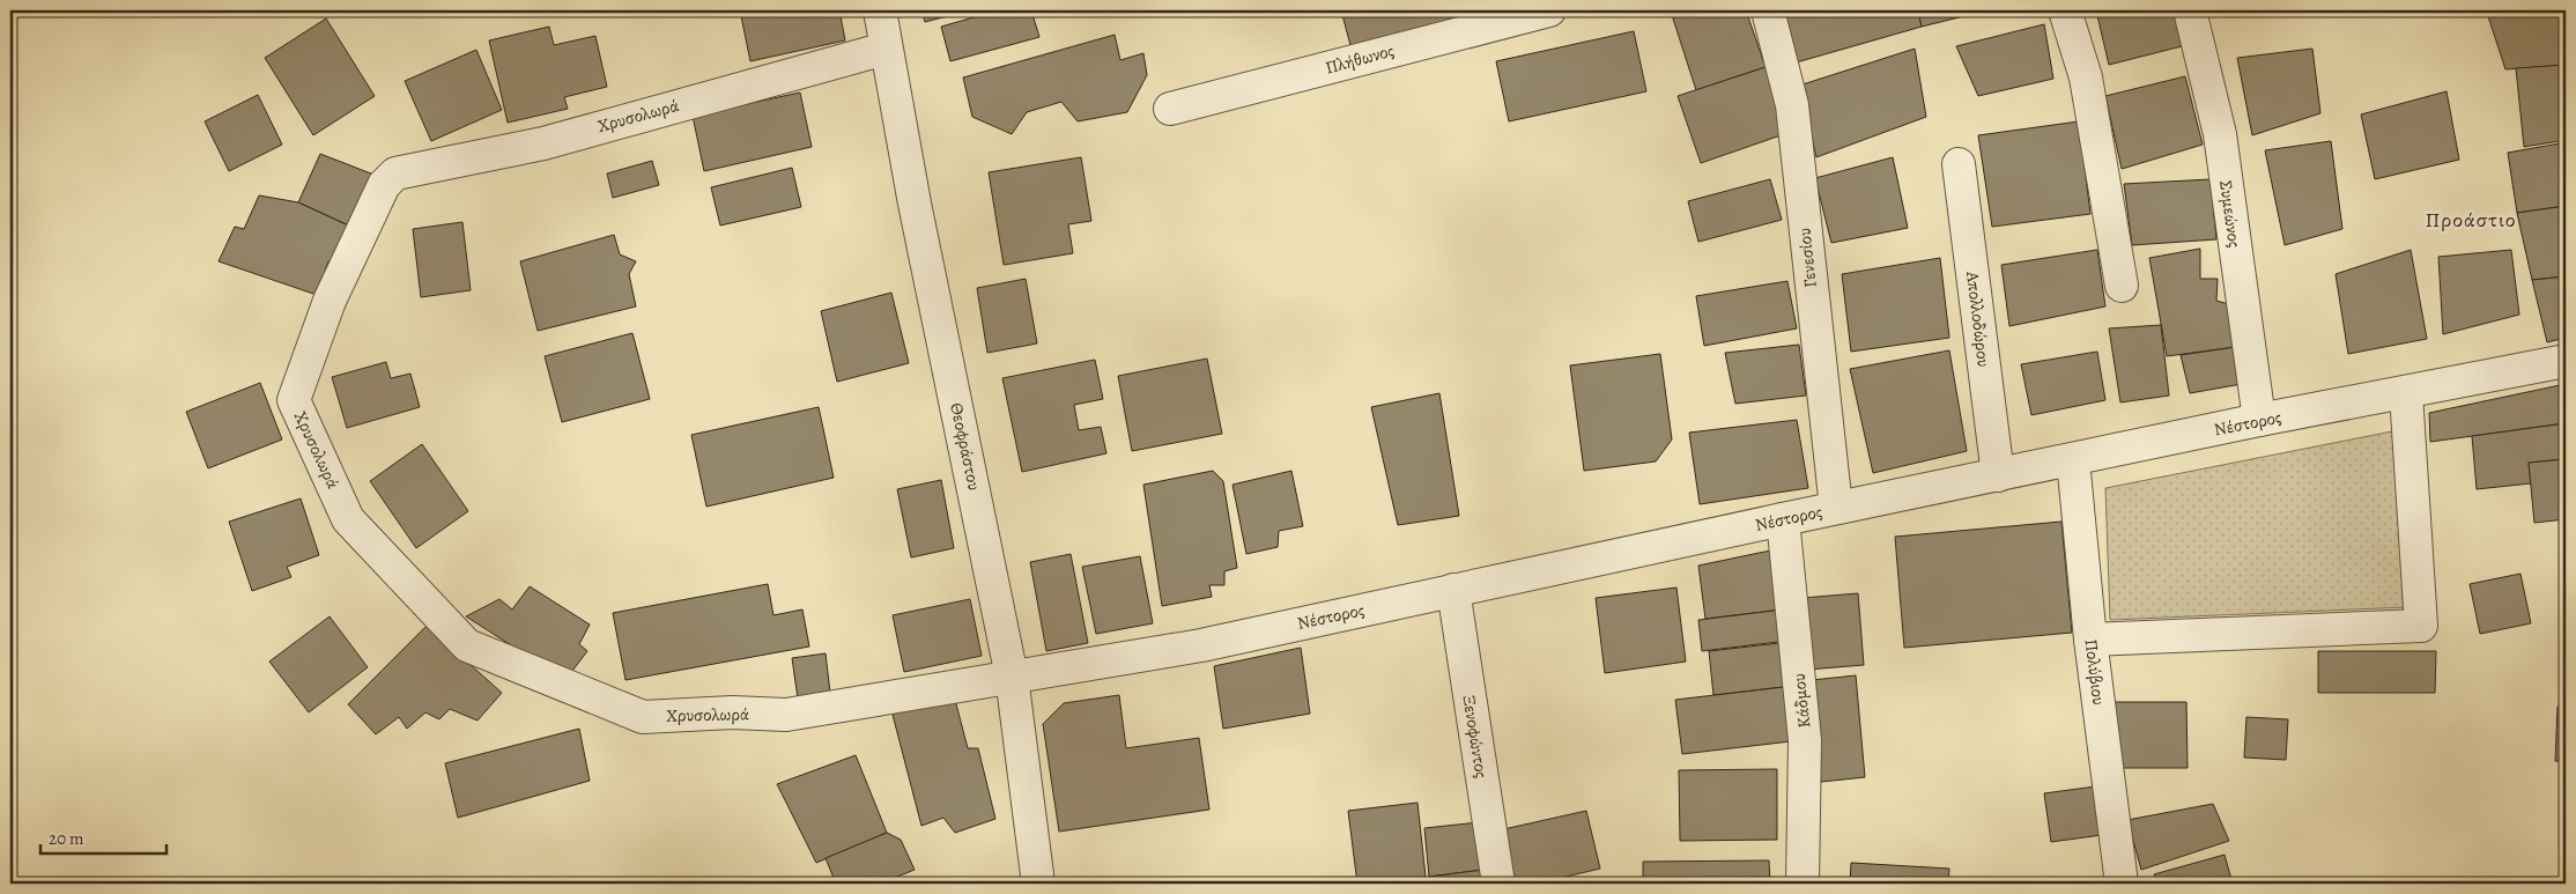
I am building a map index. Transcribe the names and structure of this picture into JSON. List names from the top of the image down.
{
  "streets": {
    "street": [
      "Πλήθωνος",
      "Χρυσολωρά",
      "Συμεώνος",
      "Γενεσίου",
      "Απολλοδώρου",
      "Νέστορος",
      "Θεοφράστου",
      "Πολύβιου",
      "Κάδμου",
      "Ξενοφώντος"
    ]
  },
  "crossings": [
    ["Χρυσολωρά", "Νέστορος"],
    ["Χρυσολωρά", "Θεοφράστου"],
    ["Συμεώνος", "Νέστορος"],
    ["Γενεσίου", "Νέστορος"],
    ["Απολλοδώρου", "Νέστορος"],
    ["Νέστορος", "Θεοφράστου"],
    ["Νέστορος", "Πολύβιου"],
    ["Νέστορος", "Κάδμου"],
    ["Νέστορος", "Ξενοφώντος"]
  ],
  "districts": ["Προάστιο"],
  "scale_bar": "20 m"
}
